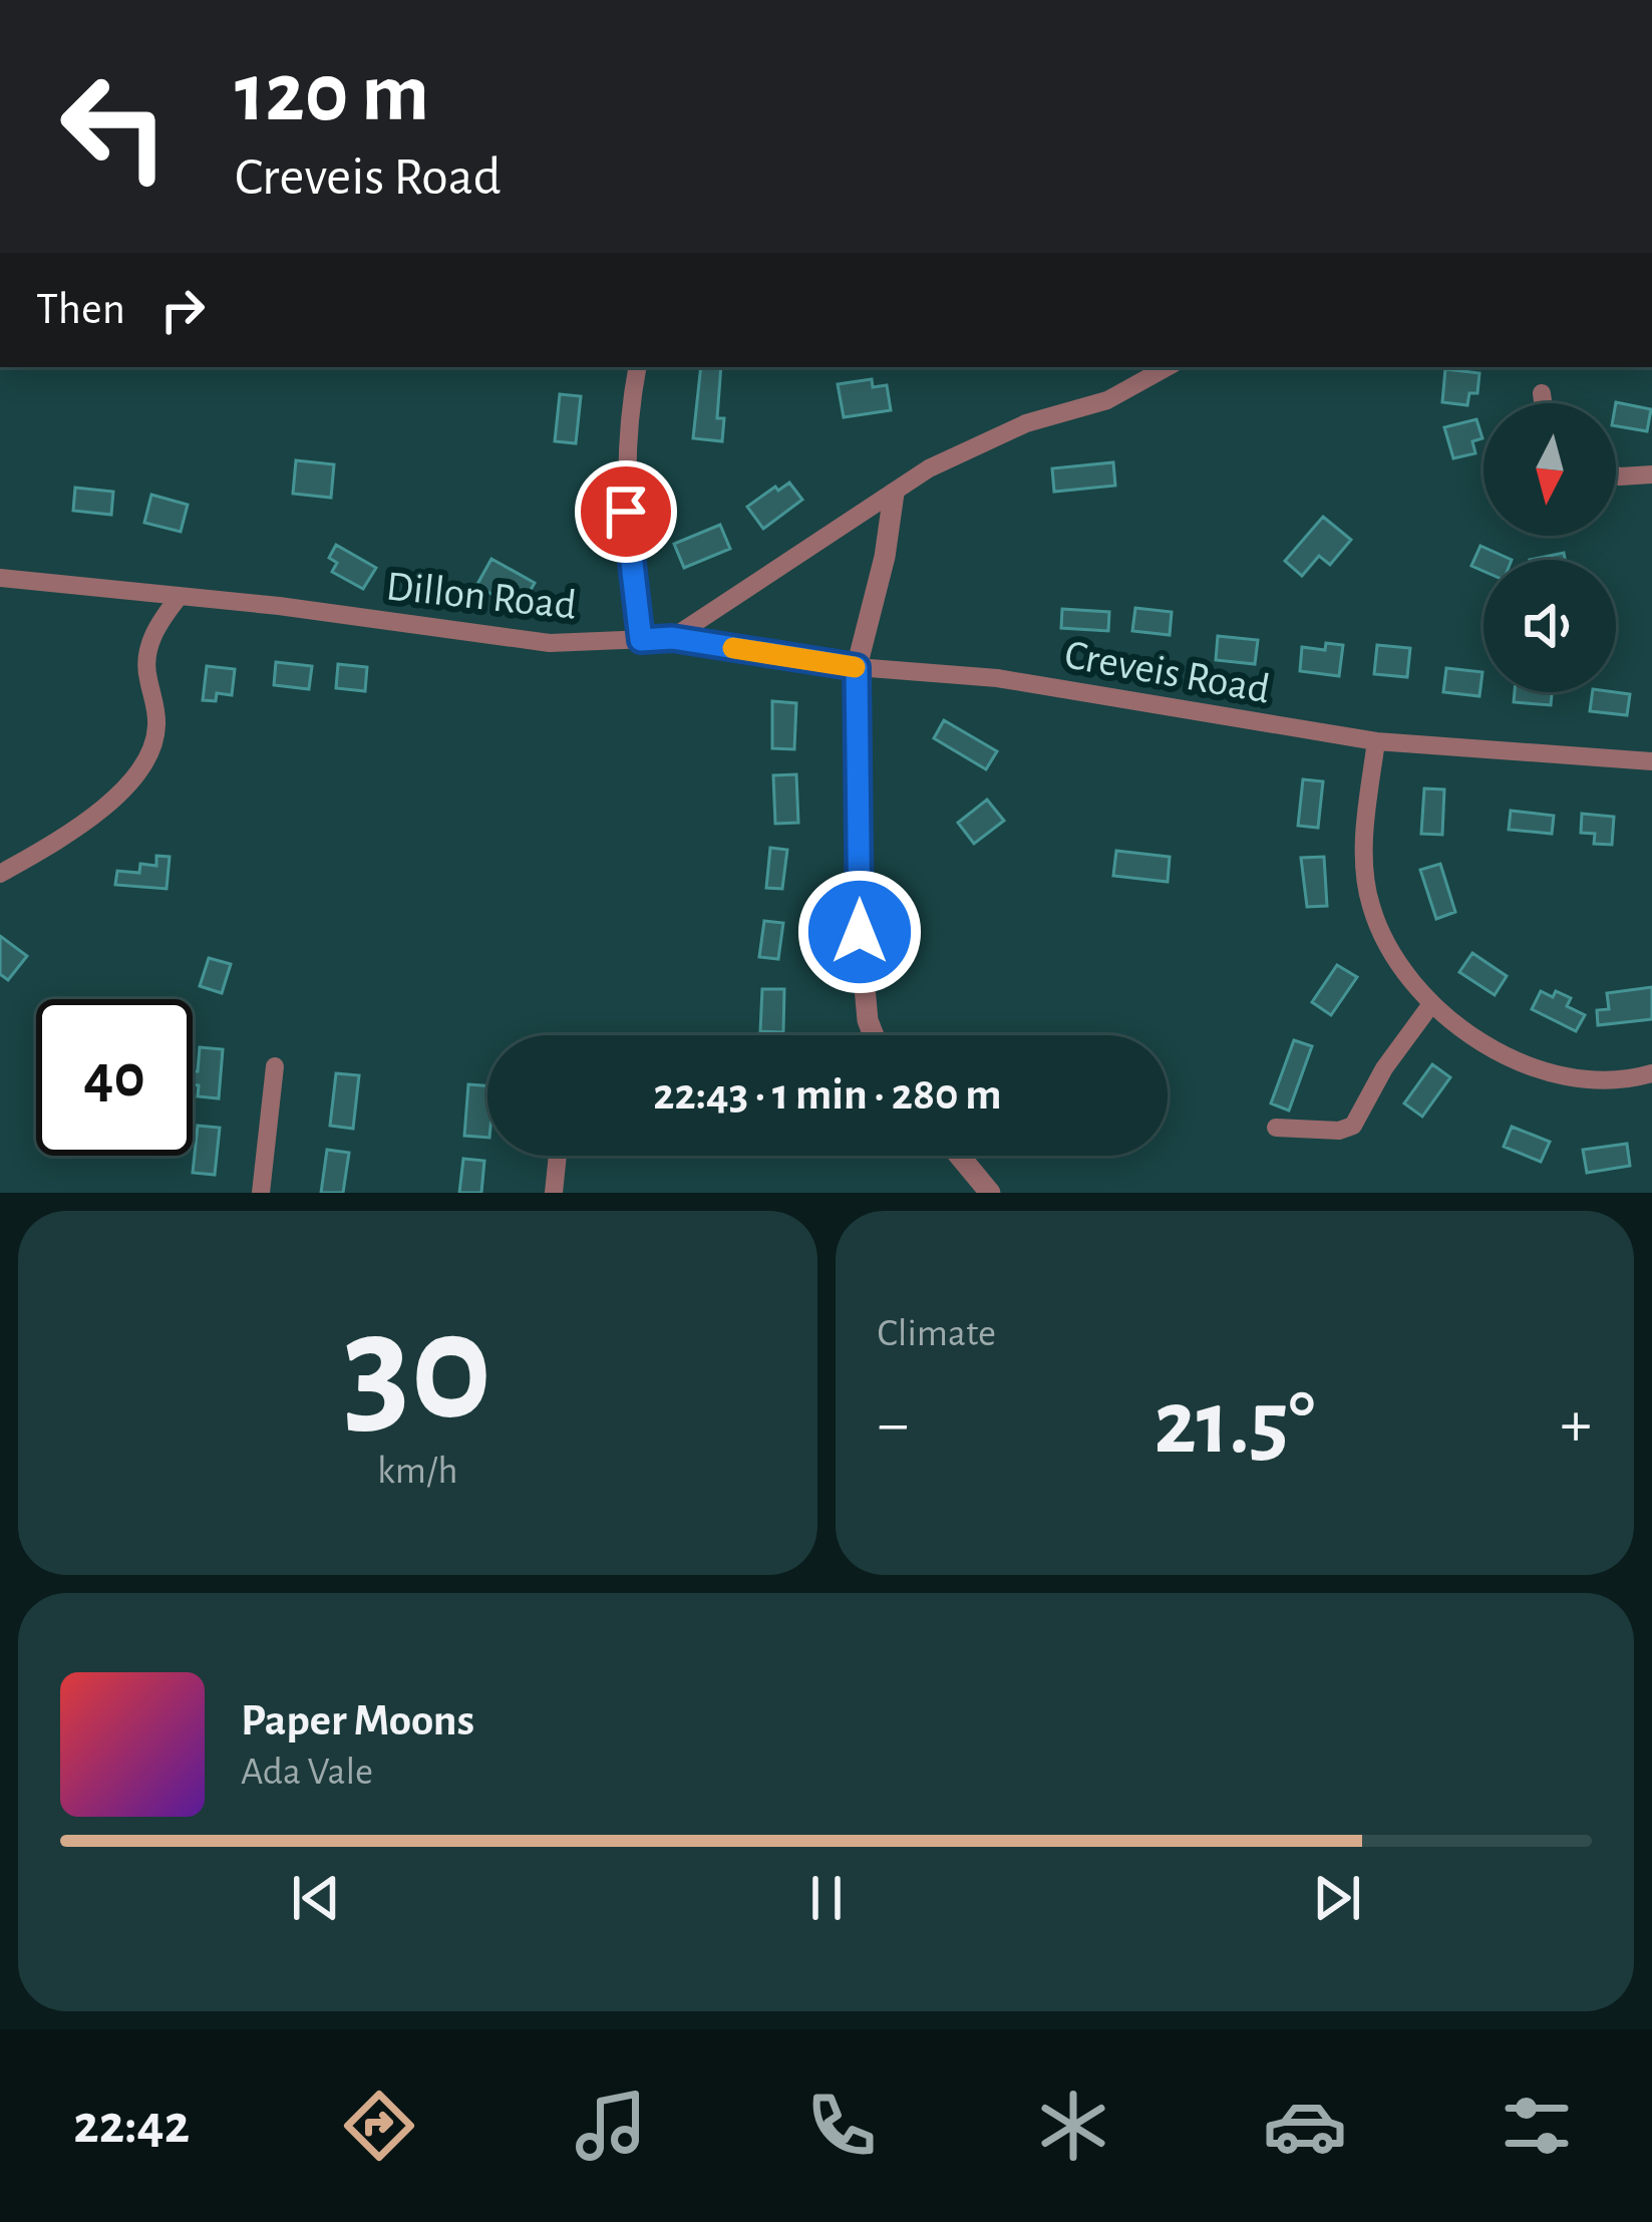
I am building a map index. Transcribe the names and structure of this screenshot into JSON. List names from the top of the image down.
{
  "streets": {
    "street": ["Dillon Road", "Creveis Road"]
  },
  "crossings": [
    ["Dillon Road", "Creveis Road"]
  ],
  "north": "bottom",
  "page": {
    "turn": ["120 m", "Creveis Road"],
    "then": "Then",
    "limit": "40",
    "trip": "22:43 · 1 min · 280 m",
    "tile": [
      ["30", "km/h"],
      "Climate"
    ],
    "heat": ["−", "21.5°", "+"],
    "song": ["Paper Moons", "Ada Vale"],
    "tabs": "22:42"
  }
}
